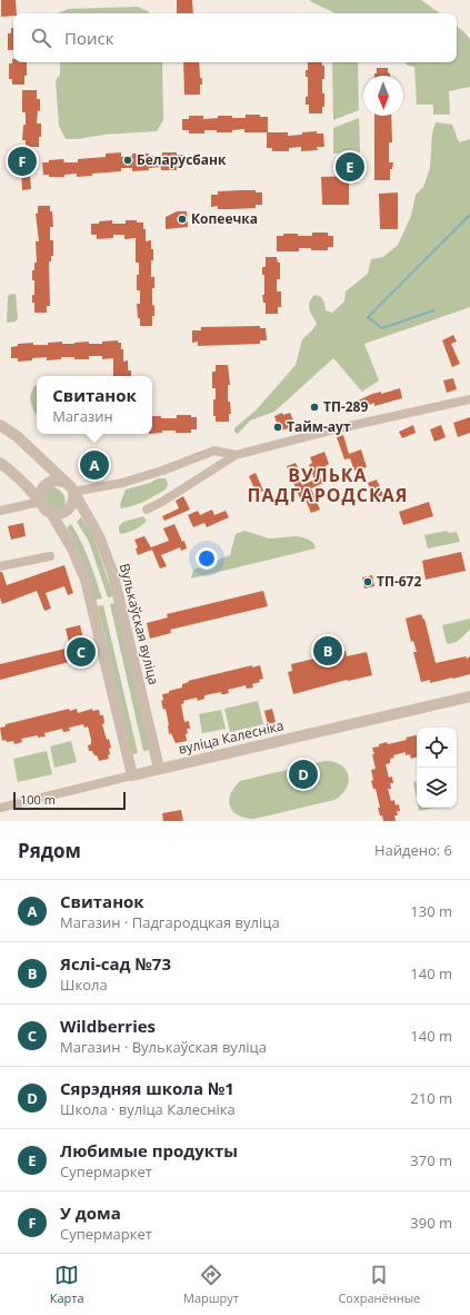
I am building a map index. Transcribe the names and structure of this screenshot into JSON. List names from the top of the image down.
{
  "streets": {
    "street": ["Вулькаўская вуліца", "вуліца Калесніка"]
  },
  "crossings": [
    ["Вулькаўская вуліца", "вуліца Калесніка"]
  ],
  "districts": ["ВУЛЬКА ПАДГАРОДСКАЯ"],
  "places": [
    "Беларусбанк",
    "Копеечка",
    "ТП-289",
    "Тайм-аут",
    "ТП-672"
  ],
  "scale_bar": "100 m",
  "north": "bottom",
  "page": {
    "search": "Поиск",
    "pins": [
      "F",
      "E",
      "A",
      "B",
      "C",
      "D"
    ],
    "popup": ["Свитанок", "Магазин"],
    "scale": "100 m",
    "heading": ["Рядом", "Найдено: 6"],
    "list": [
      {
        "mark": "A",
        "name": "Свитанок",
        "note": "Магазин · Падгародцкая вуліца",
        "value": "130 m"
      },
      {
        "mark": "B",
        "name": "Яслі-сад №73",
        "note": "Школа",
        "value": "140 m"
      },
      {
        "mark": "C",
        "name": "Wildberries",
        "note": "Магазин · Вулькаўская вуліца",
        "value": "140 m"
      },
      {
        "mark": "D",
        "name": "Сярэдняя школа №1",
        "note": "Школа · вуліца Калесніка",
        "value": "210 m"
      },
      {
        "mark": "E",
        "name": "Любимые продукты",
        "note": "Супермаркет",
        "value": "370 m"
      },
      {
        "mark": "F",
        "name": "У дома",
        "note": "Супермаркет",
        "value": "390 m"
      }
    ],
    "nav": ["Карта", "Маршрут", "Сохранённые"]
  }
}
